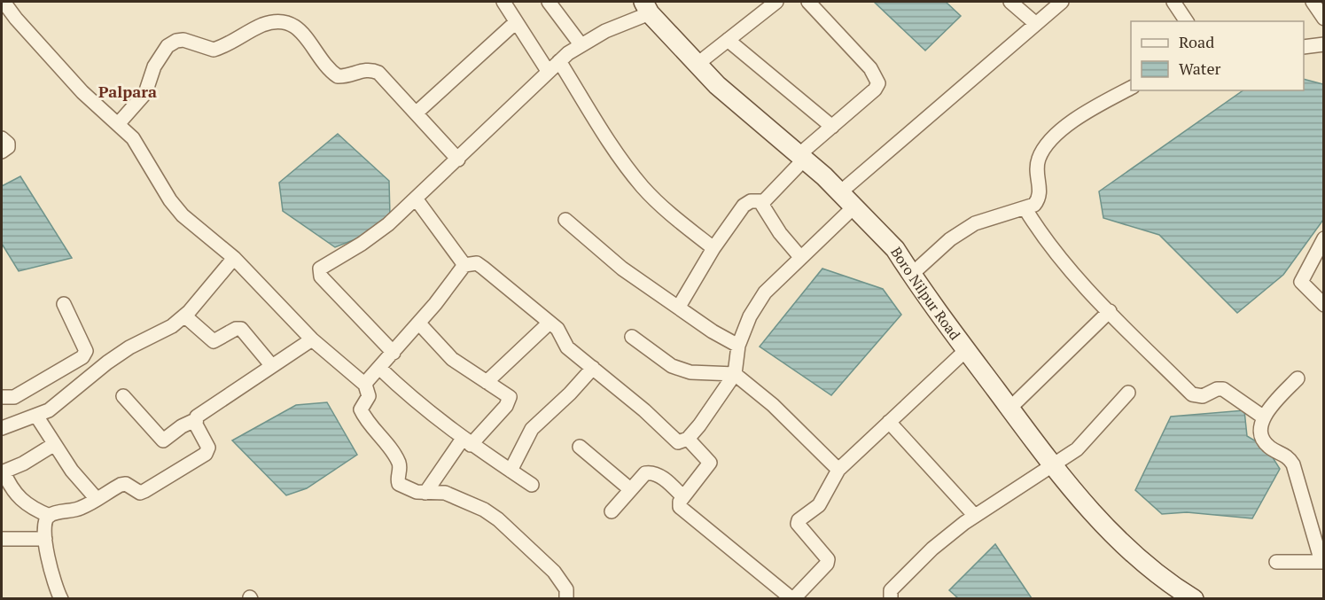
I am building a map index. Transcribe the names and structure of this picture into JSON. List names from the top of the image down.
{
  "streets": {
    "street": ["Boro Nilpur Road"]
  },
  "districts": ["Palpara"],
  "legend": ["Road", "Water"]
}
